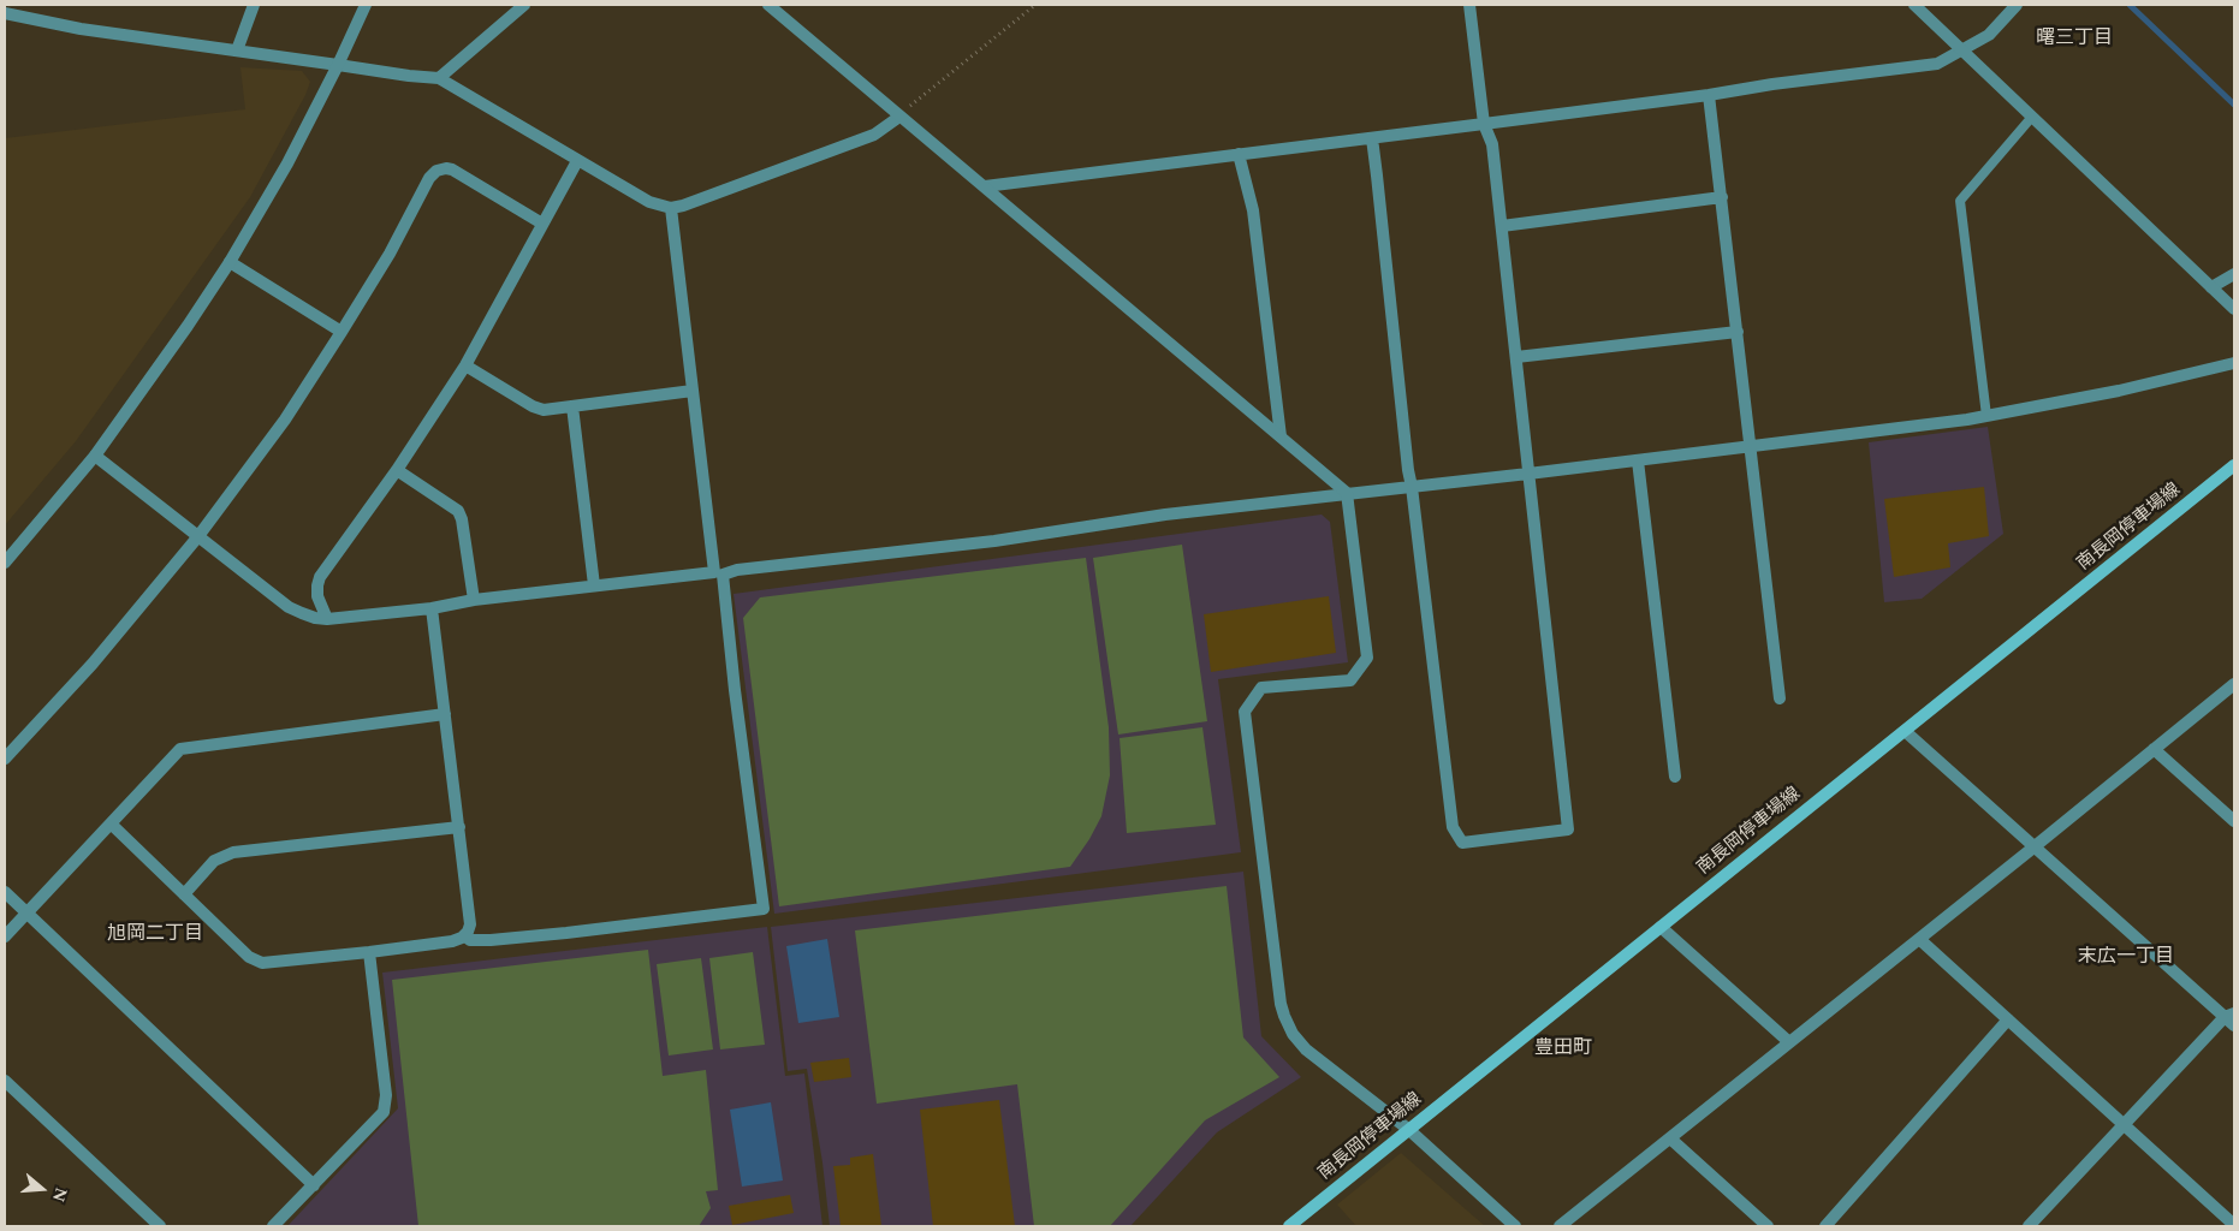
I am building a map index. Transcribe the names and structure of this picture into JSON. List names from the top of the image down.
{
  "streets": {
    "main road": ["南長岡停車場線"]
  },
  "districts": [
    "曙三丁目",
    "旭岡二丁目",
    "末広一丁目",
    "豊田町"
  ],
  "north": "right"
}
